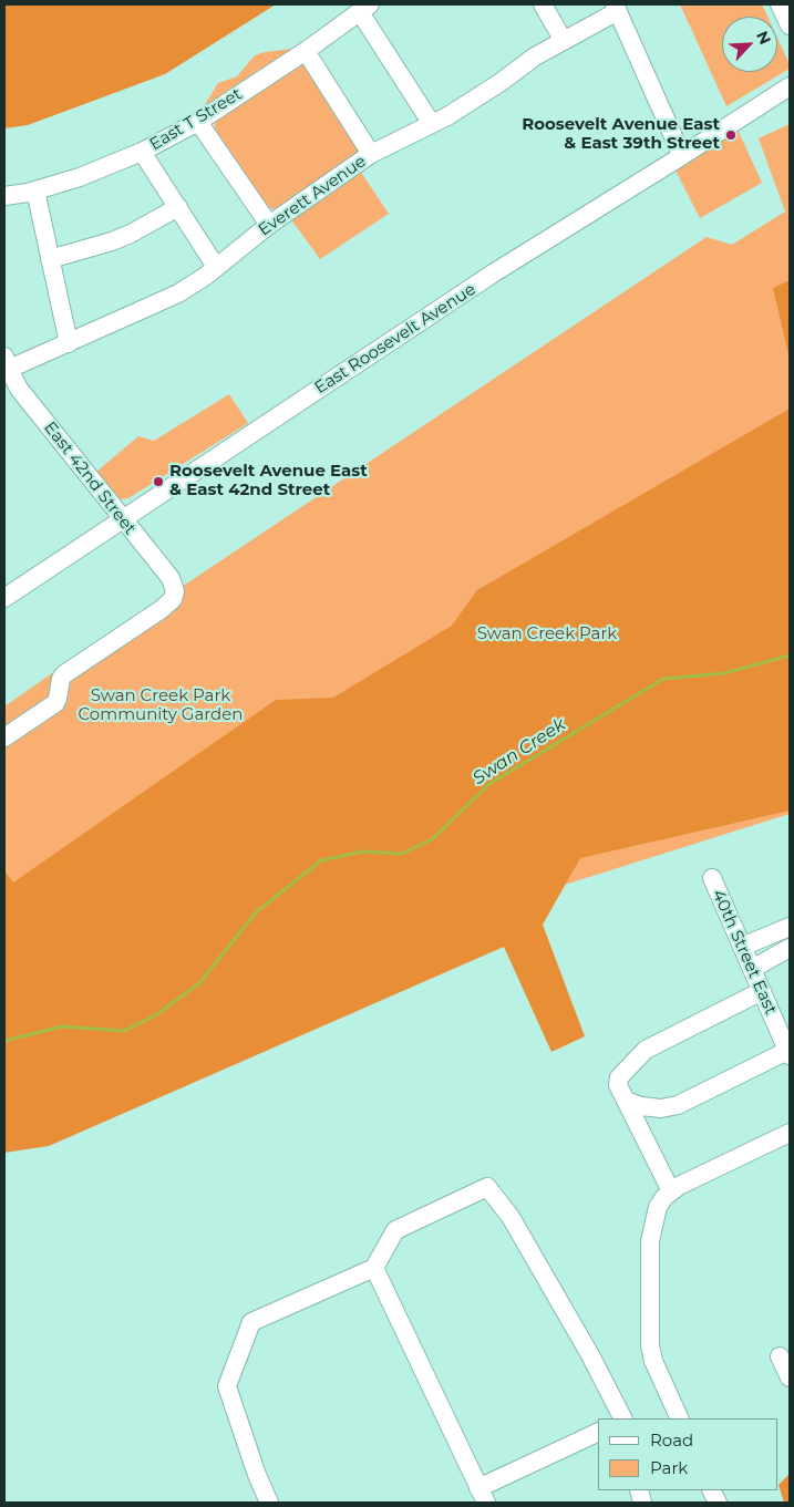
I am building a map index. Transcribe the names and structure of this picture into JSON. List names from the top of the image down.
{
  "streets": {
    "street": [
      "East T Street",
      "Everett Avenue",
      "East Roosevelt Avenue",
      "East 42nd Street",
      "40th Street East"
    ]
  },
  "crossings": [
    ["Everett Avenue", "East 42nd Street"],
    ["East Roosevelt Avenue", "East 42nd Street"]
  ],
  "water": ["Swan Creek"],
  "parks": ["Swan Creek Park", "Swan Creek Park Community Garden"],
  "places": ["Roosevelt Avenue East & East 39th Street", "Roosevelt Avenue East & East 42nd Street"],
  "legend": ["Road", "Park"],
  "north": "top right"
}
